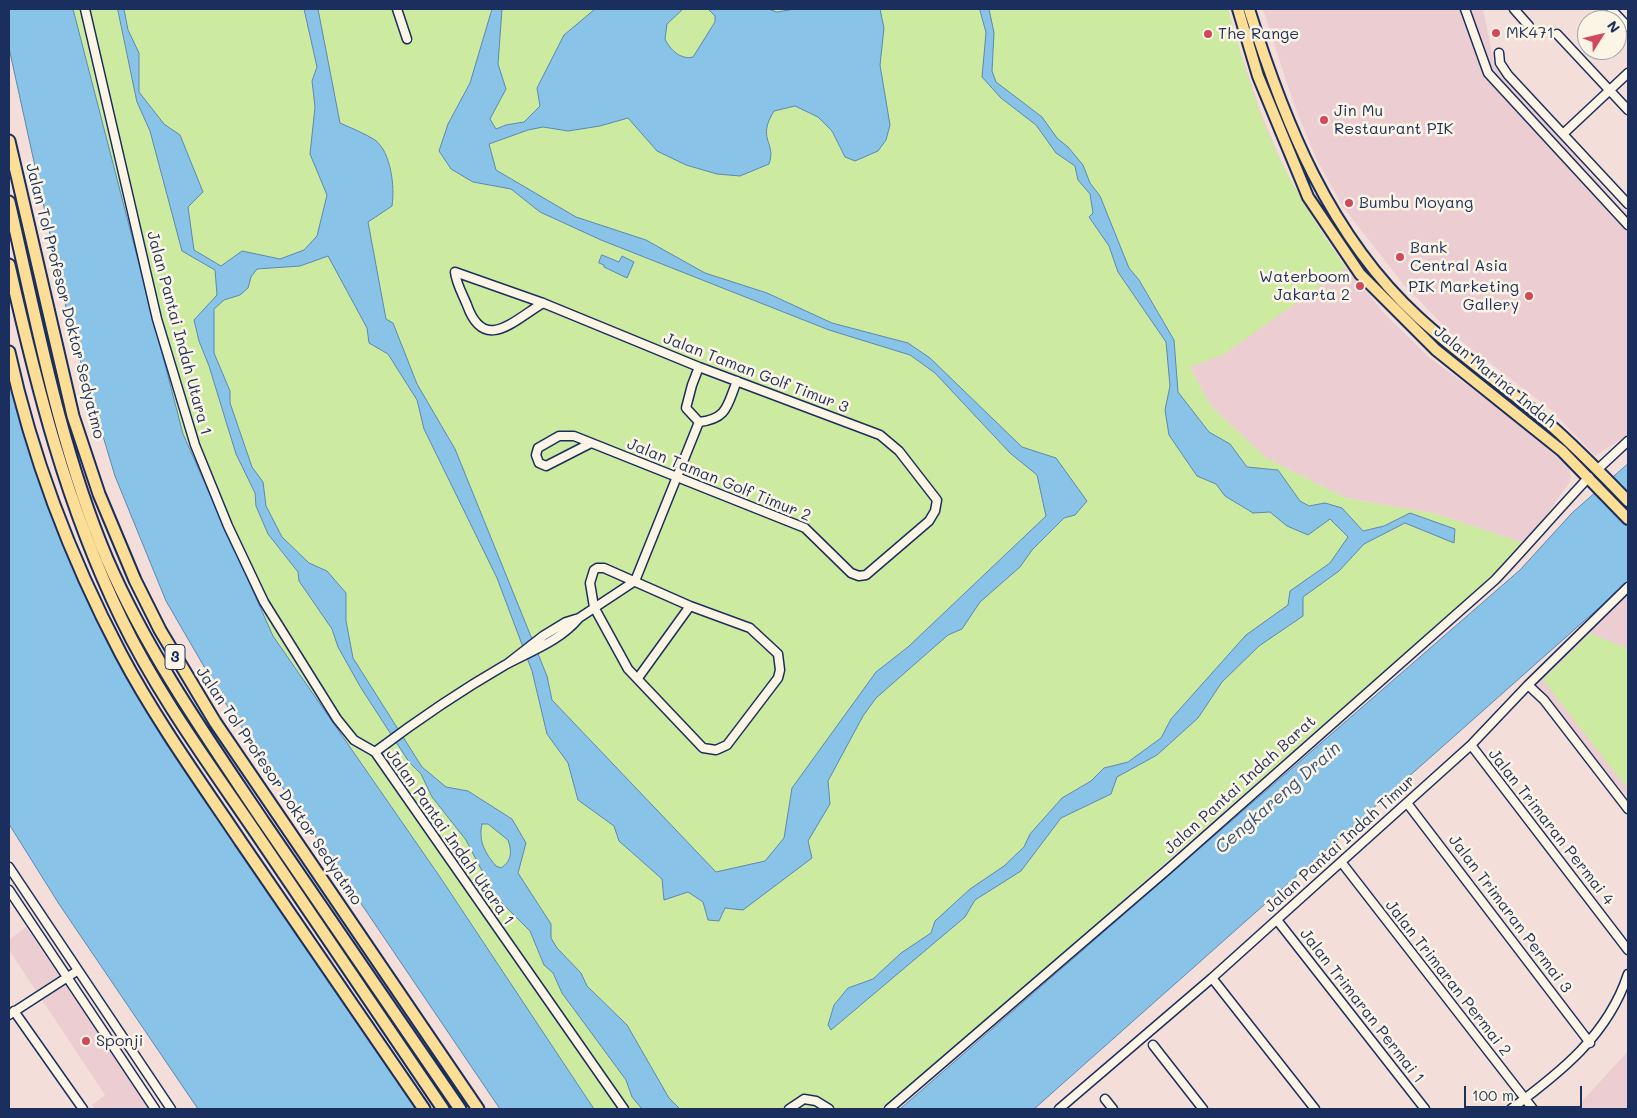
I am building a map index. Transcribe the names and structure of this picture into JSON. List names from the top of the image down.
{
  "streets": {
    "highway": ["Jalan Tol Profesor Doktor Sedyatmo", "3"],
    "main road": ["Jalan Marina Indah", "Jalan Pantai Indah Barat"],
    "street": [
      "Jalan Pantai Indah Utara 1",
      "Jalan Taman Golf Timur 3",
      "Jalan Taman Golf Timur 2",
      "Jalan Trimaran Permai 4",
      "Jalan Pantai Indah Timur",
      "Jalan Trimaran Permai 3",
      "Jalan Trimaran Permai 2",
      "Jalan Trimaran Permai 1"
    ]
  },
  "crossings": [
    ["Jalan Taman Golf Timur 3", "Jalan Taman Golf Timur 2"],
    ["Jalan Marina Indah", "Jalan Pantai Indah Barat"],
    ["Jalan Trimaran Permai 4", "Jalan Pantai Indah Timur"],
    ["Jalan Pantai Indah Timur", "Jalan Trimaran Permai 3"],
    ["Jalan Pantai Indah Timur", "Jalan Trimaran Permai 2"],
    ["Jalan Pantai Indah Timur", "Jalan Trimaran Permai 1"]
  ],
  "water": ["Cengkareng Drain"],
  "places": [
    "MK471",
    "The Range",
    "Jin Mu Restaurant PIK",
    "Bumbu Moyang",
    "Bank Central Asia",
    "Waterboom Jakarta 2",
    "PIK Marketing Gallery",
    "Sponji"
  ],
  "scale_bar": "100 m",
  "north": "top right"
}
